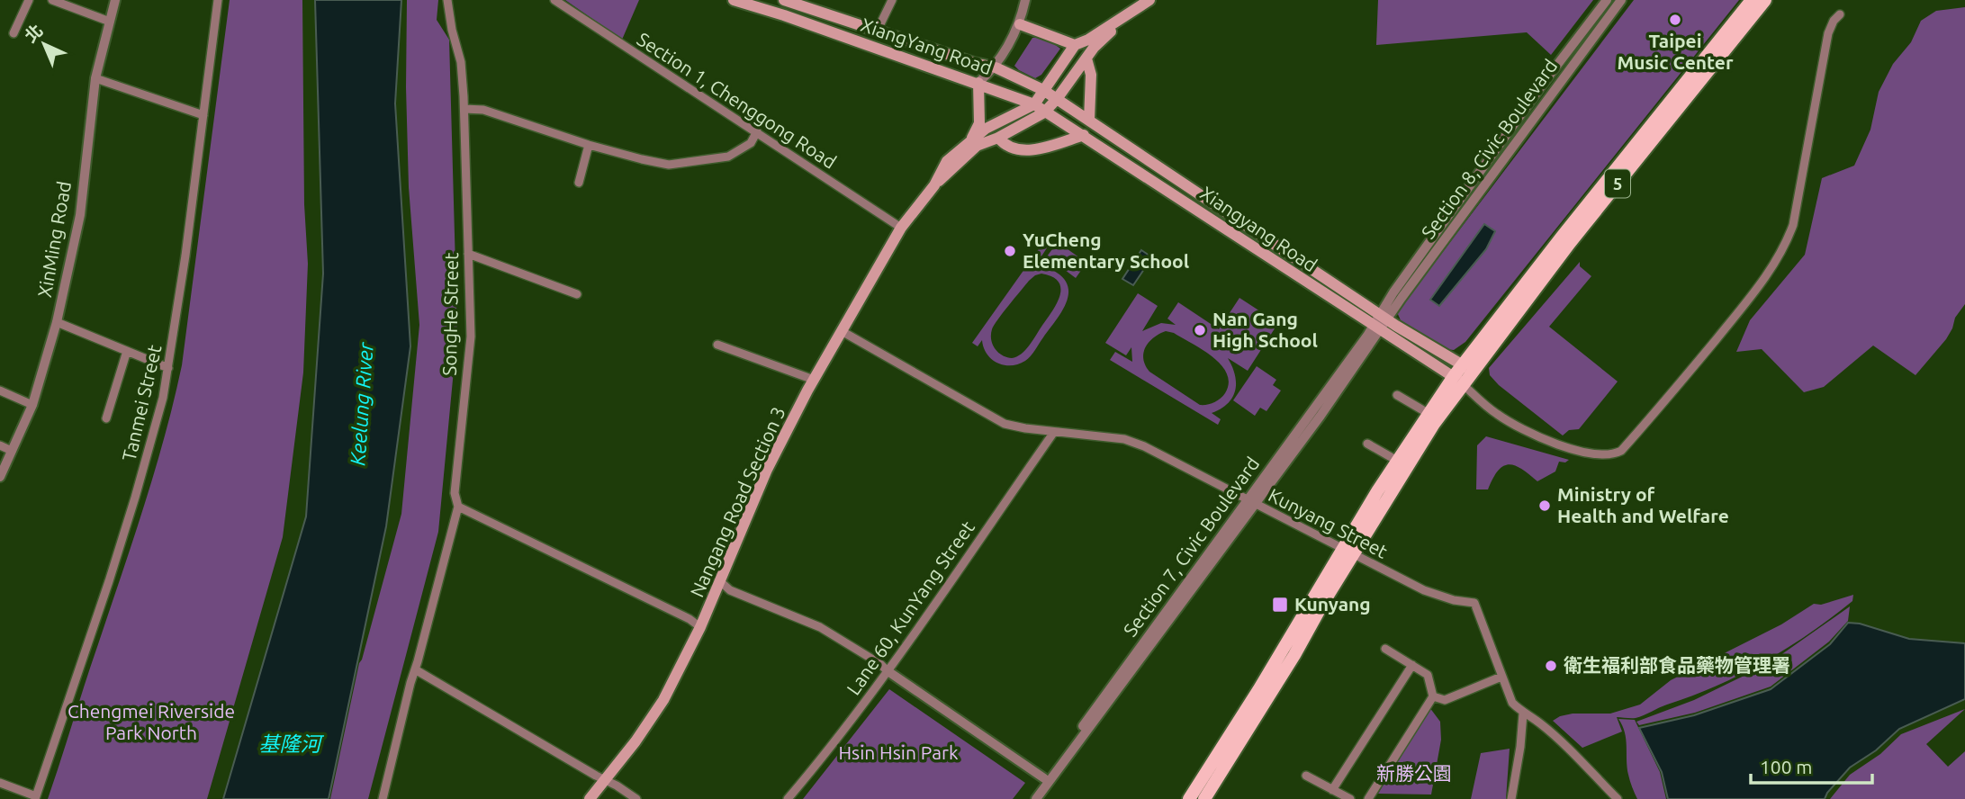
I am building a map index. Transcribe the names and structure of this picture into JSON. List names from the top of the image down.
{
  "streets": {
    "main road": [
      "XiangYang Road",
      "5",
      "Xiangyang Road",
      "Nangang Road Section 3"
    ],
    "street": [
      "Section 1, Chenggong Road",
      "Section 8, Civic Boulevard",
      "XinMing Road",
      "SongHe Street",
      "Tanmei Street",
      "Kunyang Street",
      "Section 7, Civic Boulevard",
      "Lane 60, KunYang Street"
    ]
  },
  "crossings": [
    ["XiangYang Road", "Xiangyang Road"],
    ["Section 1, Chenggong Road", "Nangang Road Section 3"],
    ["Section 8, Civic Boulevard", "Xiangyang Road"],
    ["Section 8, Civic Boulevard", "Section 7, Civic Boulevard"],
    ["5", "Xiangyang Road"],
    ["5", "Kunyang Street"],
    ["Xiangyang Road", "Section 7, Civic Boulevard"],
    ["Nangang Road Section 3", "Kunyang Street"],
    ["Kunyang Street", "Section 7, Civic Boulevard"],
    ["Kunyang Street", "Lane 60, KunYang Street"]
  ],
  "water": ["Keelung River", "基隆河"],
  "parks": ["Chengmei Riverside Park North", "Hsin Hsin Park", "新勝公園"],
  "places": {
    "other": [
      "Taipei Music Center",
      "YuCheng Elementary School",
      "Nan Gang High School",
      "Ministry of Health and Welfare",
      "衛生福利部食品藥物管理署"
    ],
    "transit": ["Kunyang"]
  },
  "scale_bar": "100 m",
  "north": "top left"
}
